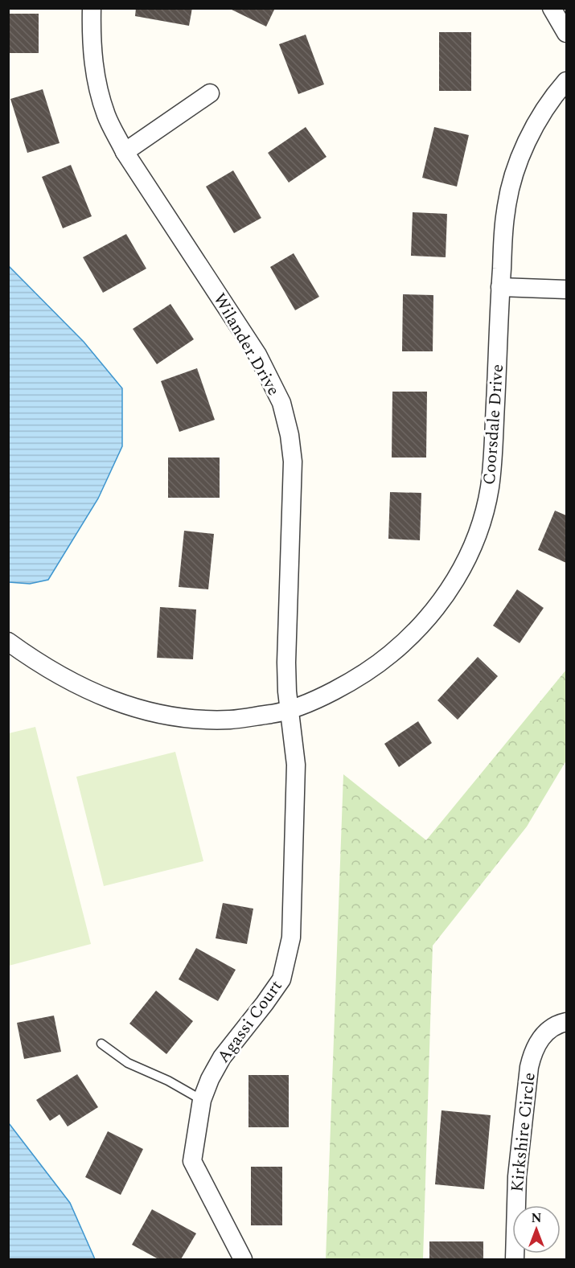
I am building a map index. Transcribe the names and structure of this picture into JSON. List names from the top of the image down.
{
  "streets": {
    "street": [
      "Wilander Drive",
      "Coorsdale Drive",
      "Agassi Court",
      "Kirkshire Circle"
    ]
  },
  "crossings": [
    ["Wilander Drive", "Coorsdale Drive"],
    ["Wilander Drive", "Agassi Court"],
    ["Coorsdale Drive", "Agassi Court"]
  ],
  "north": "top"
}
